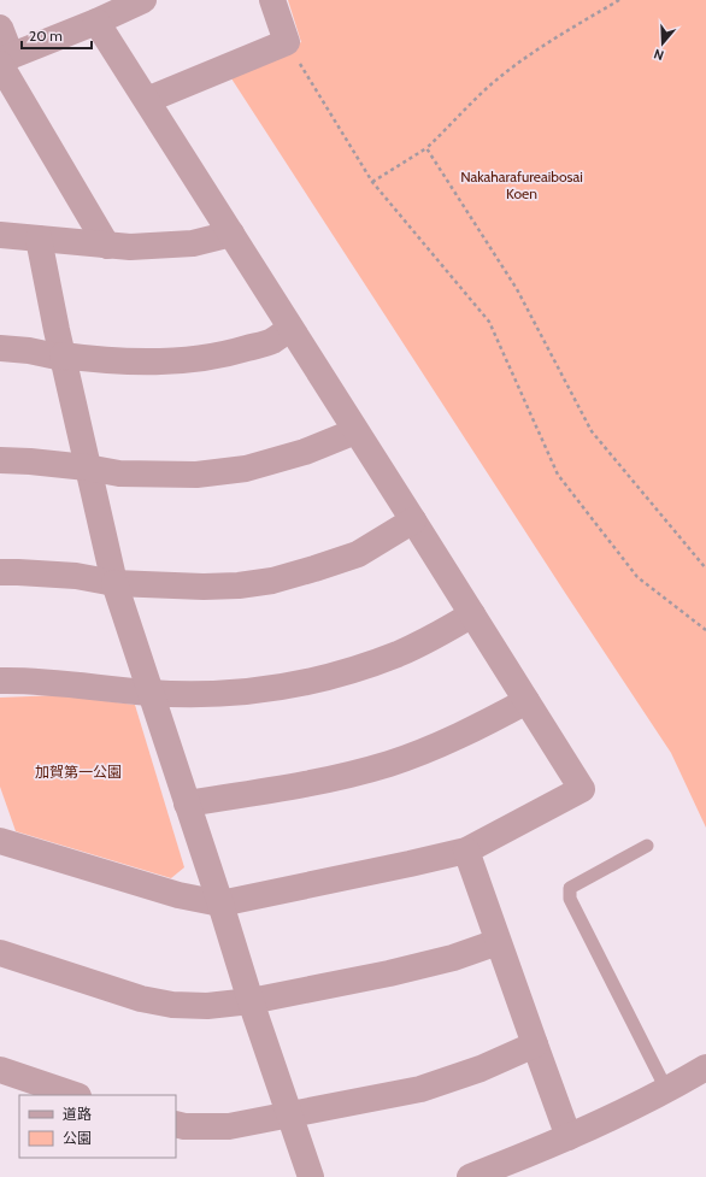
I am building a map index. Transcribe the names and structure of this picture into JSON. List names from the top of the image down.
{
  "parks": ["Nakaharafureaibosai Koen", "加賀第一公園"],
  "legend": ["道路", "公園"],
  "scale_bar": "20 m",
  "north": "bottom"
}
